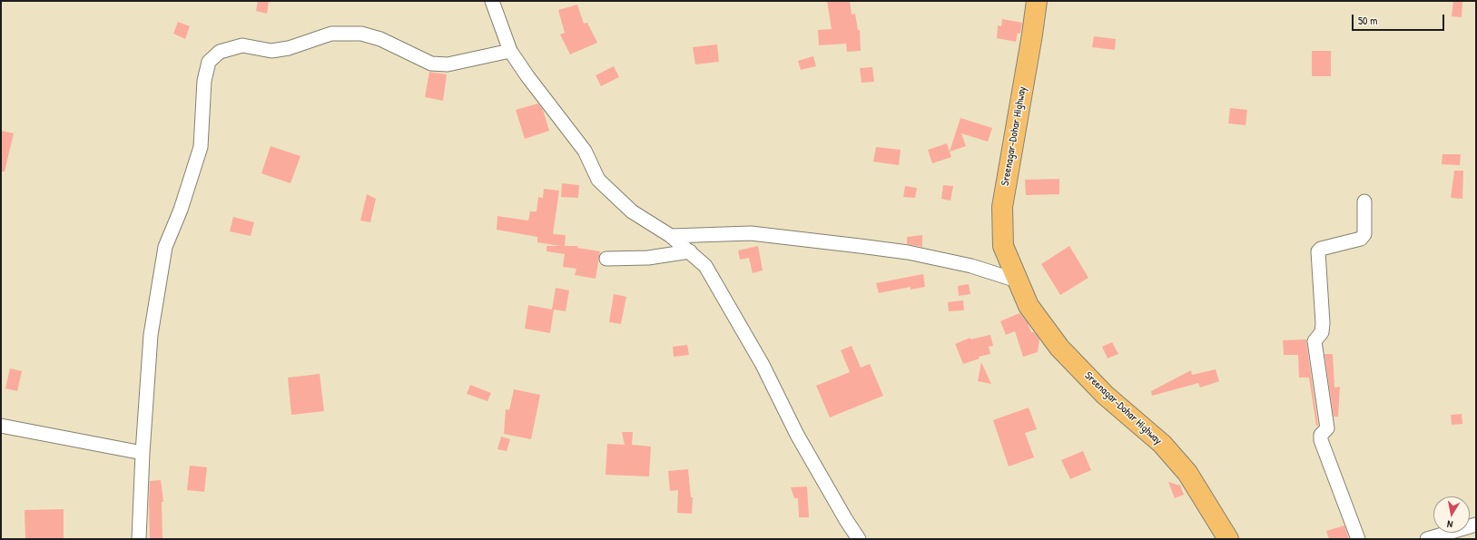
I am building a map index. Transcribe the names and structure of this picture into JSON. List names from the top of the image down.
{
  "streets": {
    "main road": ["Sreenagar-Dohar Highway"]
  },
  "scale_bar": "50 m",
  "north": "bottom"
}
